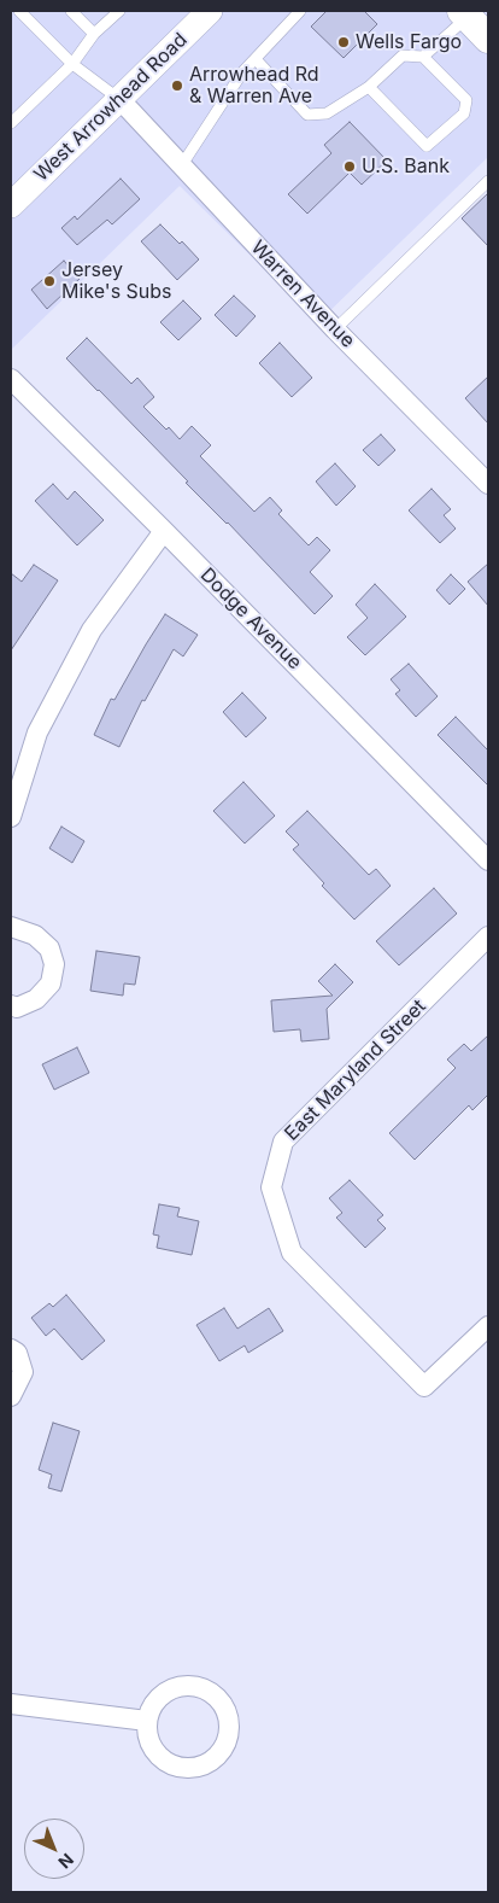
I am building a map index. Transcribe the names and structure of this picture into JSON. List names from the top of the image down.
{
  "streets": {
    "street": [
      "West Arrowhead Road",
      "Warren Avenue",
      "Dodge Avenue",
      "East Maryland Street"
    ]
  },
  "crossings": [
    ["West Arrowhead Road", "Warren Avenue"]
  ],
  "places": [
    "Wells Fargo",
    "Arrowhead Rd & Warren Ave",
    "U.S. Bank",
    "Jersey Mike's Subs"
  ],
  "north": "bottom right"
}
